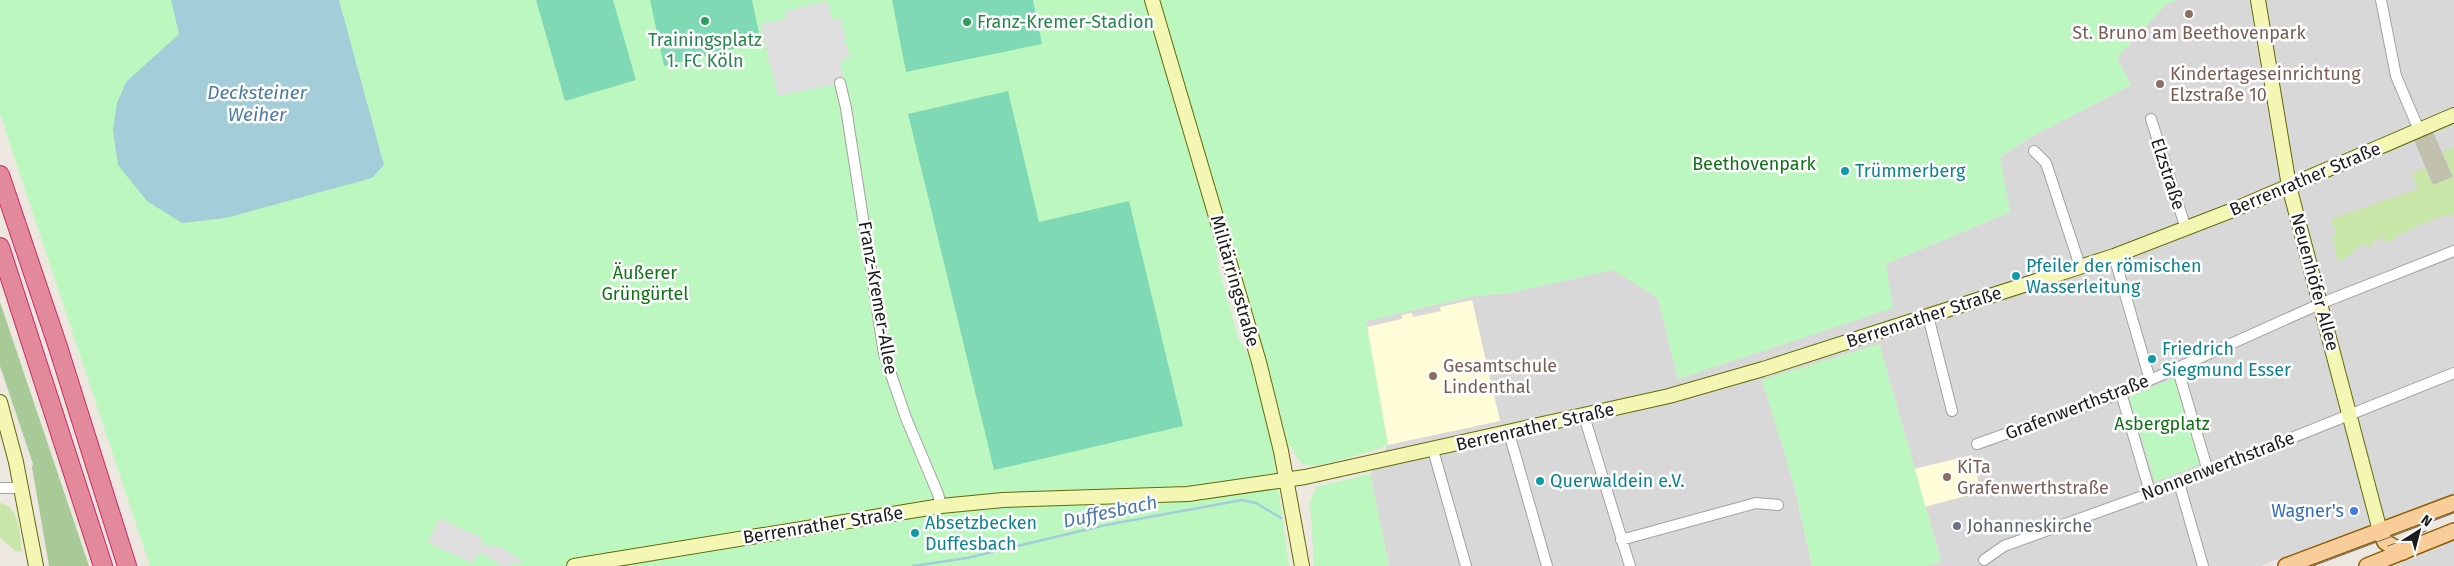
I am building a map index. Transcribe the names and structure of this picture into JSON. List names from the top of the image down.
{
  "streets": {
    "street": [
      "Elzstraße",
      "Berrenrather Straße",
      "Militärringstraße",
      "Neuenhöfer Allee",
      "Franz-Kremer-Allee",
      "Grafenwerthstraße",
      "Nonnenwerthstraße"
    ]
  },
  "crossings": [
    ["Elzstraße", "Berrenrather Straße"],
    ["Berrenrather Straße", "Militärringstraße"],
    ["Berrenrather Straße", "Neuenhöfer Allee"],
    ["Berrenrather Straße", "Franz-Kremer-Allee"],
    ["Neuenhöfer Allee", "Grafenwerthstraße"],
    ["Neuenhöfer Allee", "Nonnenwerthstraße"]
  ],
  "water": ["Decksteiner Weiher", "Duffesbach"],
  "parks": ["Beethovenpark", "Äußerer Grüngürtel", "Asbergplatz"],
  "places": [
    "St. Bruno am Beethovenpark",
    "Trainingsplatz 1. FC Köln",
    "Franz-Kremer-Stadion",
    "Kindertageseinrichtung Elzstraße 10",
    "Trümmerberg",
    "Pfeiler der römischen Wasserleitung",
    "Friedrich Siegmund Esser",
    "Gesamtschule Lindenthal",
    "KiTa Grafenwerthstraße",
    "Querwaldein e.V.",
    "Wagner's",
    "Johanneskirche",
    "Absetzbecken Duffesbach"
  ],
  "north": "top right"
}
